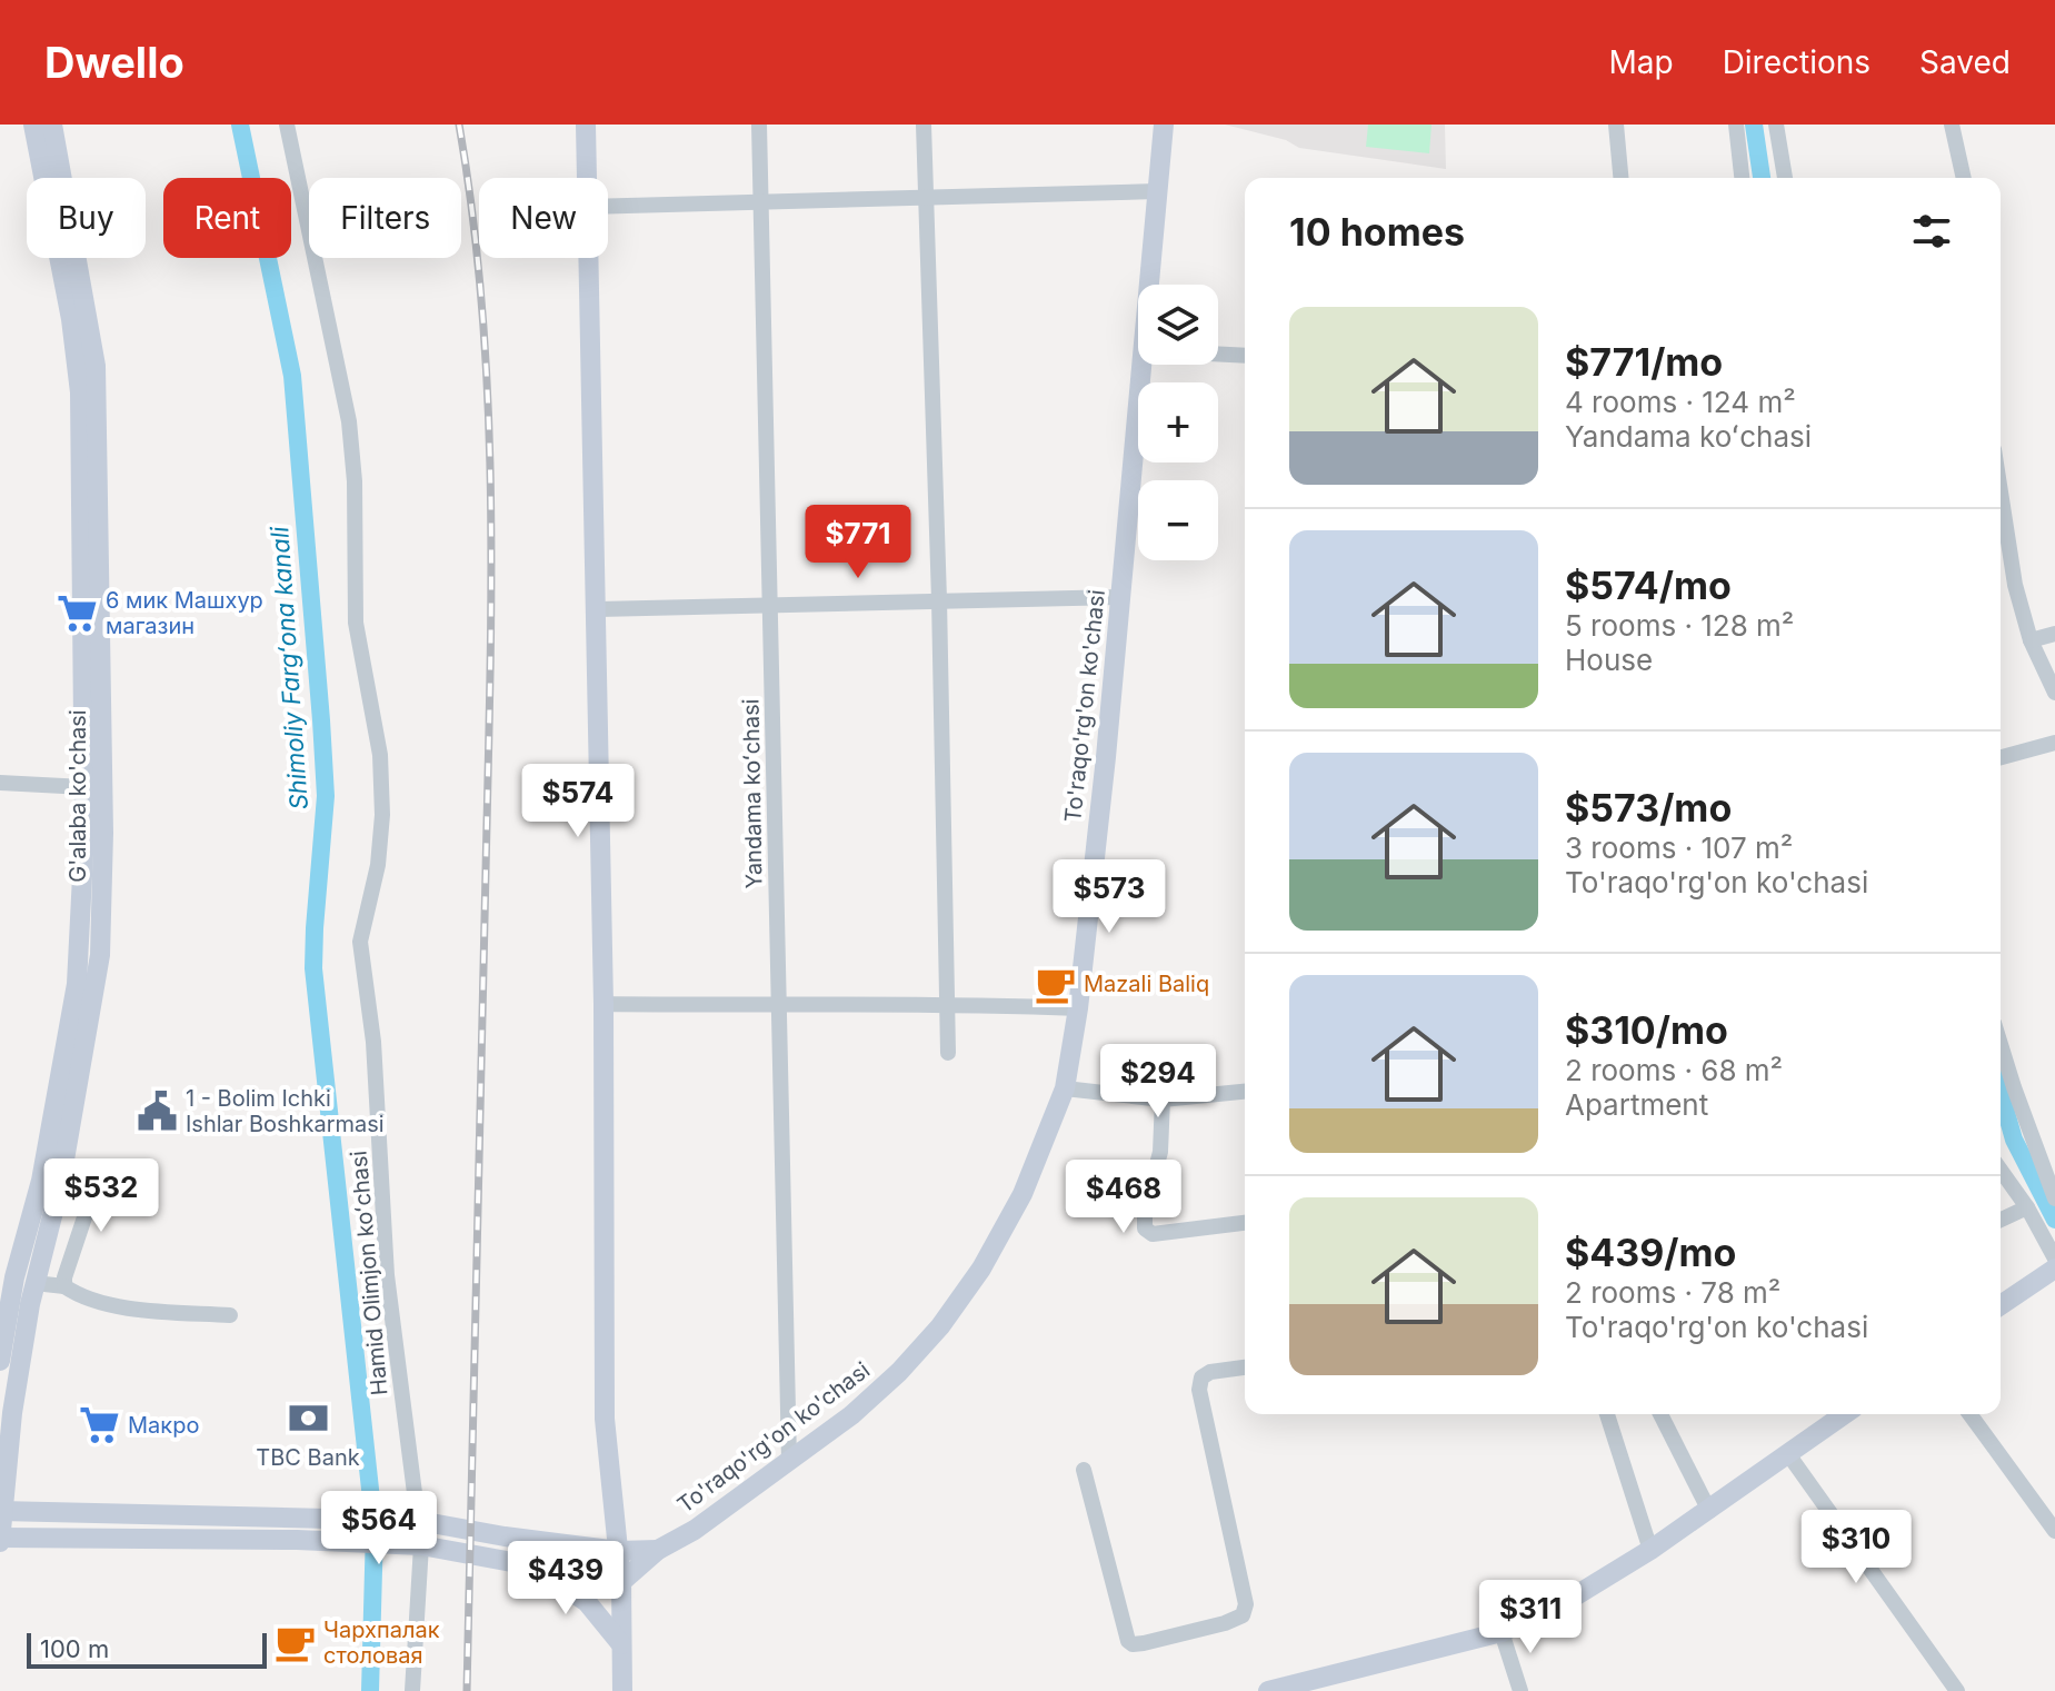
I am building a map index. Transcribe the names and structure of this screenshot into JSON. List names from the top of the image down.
{
  "streets": {
    "main road": ["To'raqo'rg'on ko'chasi", "G'alaba ko'chasi"],
    "street": ["Yandama koʻchasi", "Hamid Olimjon koʻchasi"]
  },
  "crossings": [
    ["To'raqo'rg'on ko'chasi", "Yandama koʻchasi"],
    ["To'raqo'rg'on ko'chasi", "G'alaba ko'chasi"],
    ["To'raqo'rg'on ko'chasi", "Hamid Olimjon koʻchasi"]
  ],
  "water": ["Shimoliy Fargʻona kanali"],
  "places": {
    "supermarket": ["6 мик Машхур магазин", "Макро"],
    "cafe": ["Mazali Baliq", "Чархпалак столовая"],
    "public building": ["1 - Bolim Ichki Ishlar Boshkarmasi"],
    "bank": ["TBC Bank"]
  },
  "scale_bar": "100 m",
  "page": {
    "header": "Dwello",
    "nav": ["Map", "Directions", "Saved"],
    "chip": [
      "Buy",
      "Rent",
      "Filters",
      "New"
    ],
    "heading": "10 homes",
    "map_buttons": ["+", "−"],
    "list": [
      {
        "name": "$771/mo",
        "note": "4 rooms · 124 m² · Yandama koʻchasi"
      },
      {
        "name": "$574/mo",
        "note": "5 rooms · 128 m² · House"
      },
      {
        "name": "$573/mo",
        "note": "3 rooms · 107 m² · To'raqo'rg'on ko'chasi"
      },
      {
        "name": "$310/mo",
        "note": "2 rooms · 68 m² · Apartment"
      },
      {
        "name": "$439/mo",
        "note": "2 rooms · 78 m² · To'raqo'rg'on ko'chasi"
      }
    ],
    "price": [
      "$771",
      "$574",
      "$573",
      "$294",
      "$532",
      "$468",
      "$564",
      "$310",
      "$439",
      "$311"
    ],
    "scale": "100 m"
  }
}
